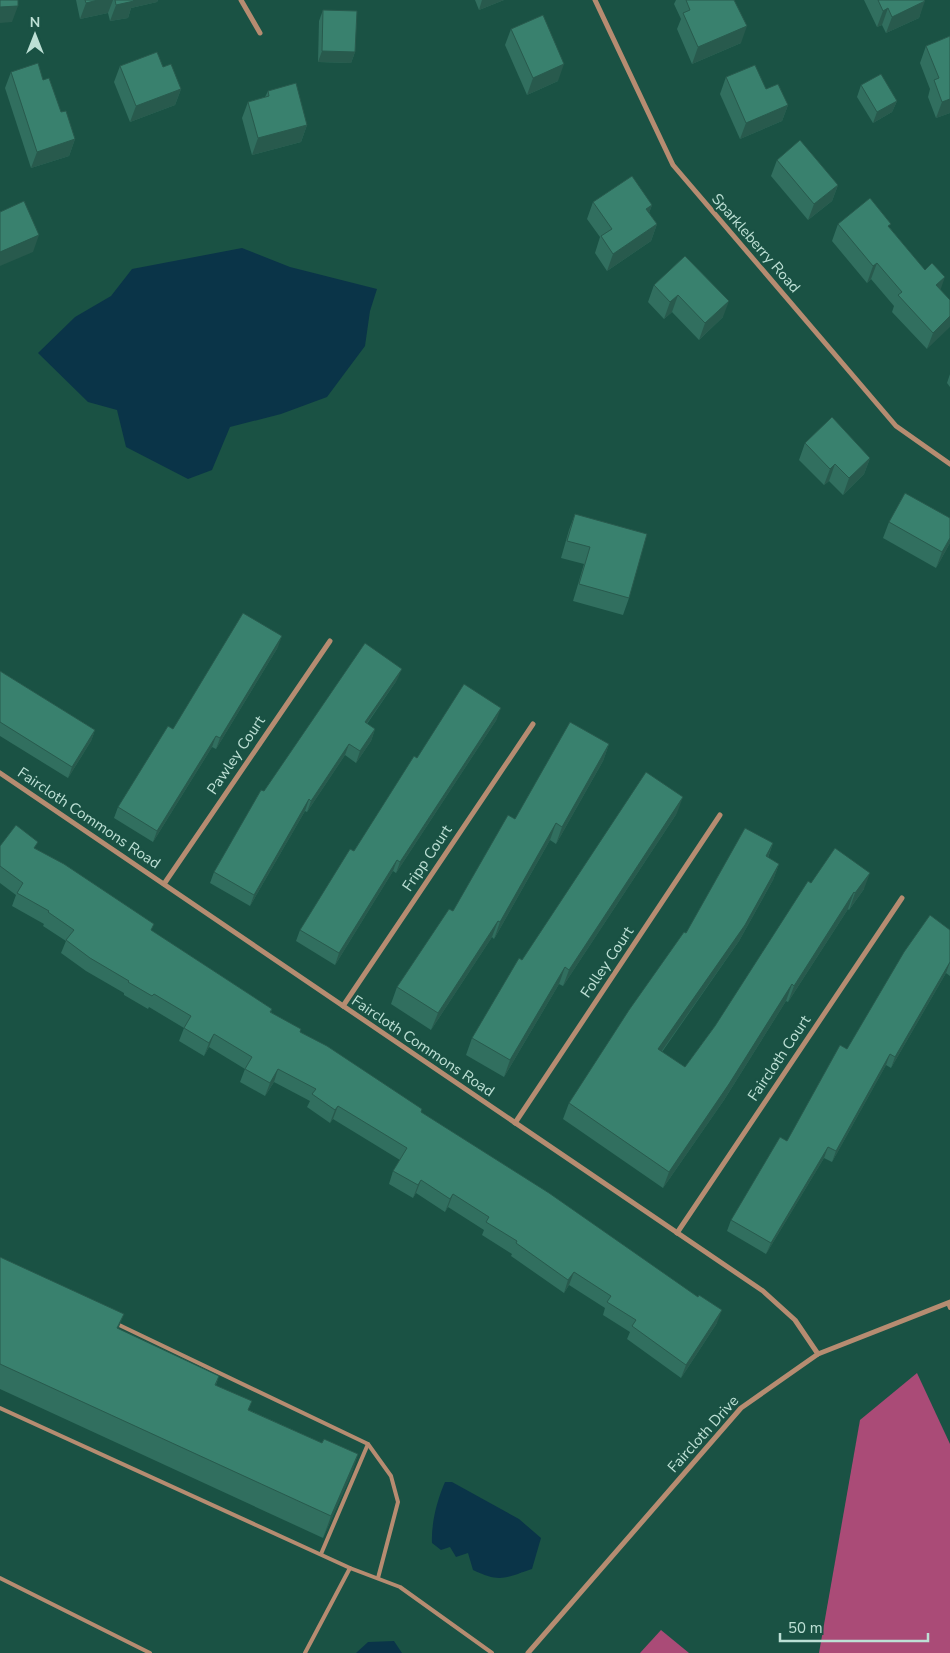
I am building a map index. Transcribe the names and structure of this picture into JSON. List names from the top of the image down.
{
  "streets": {
    "street": [
      "Sparkleberry Road",
      "Pawley Court",
      "Faircloth Commons Road",
      "Fripp Court",
      "Folley Court",
      "Faircloth Court",
      "Faircloth Drive"
    ]
  },
  "crossings": [
    ["Pawley Court", "Faircloth Commons Road"],
    ["Faircloth Commons Road", "Fripp Court"],
    ["Faircloth Commons Road", "Folley Court"],
    ["Faircloth Commons Road", "Faircloth Court"],
    ["Faircloth Commons Road", "Faircloth Drive"]
  ],
  "scale_bar": "50 m",
  "north": "top"
}
